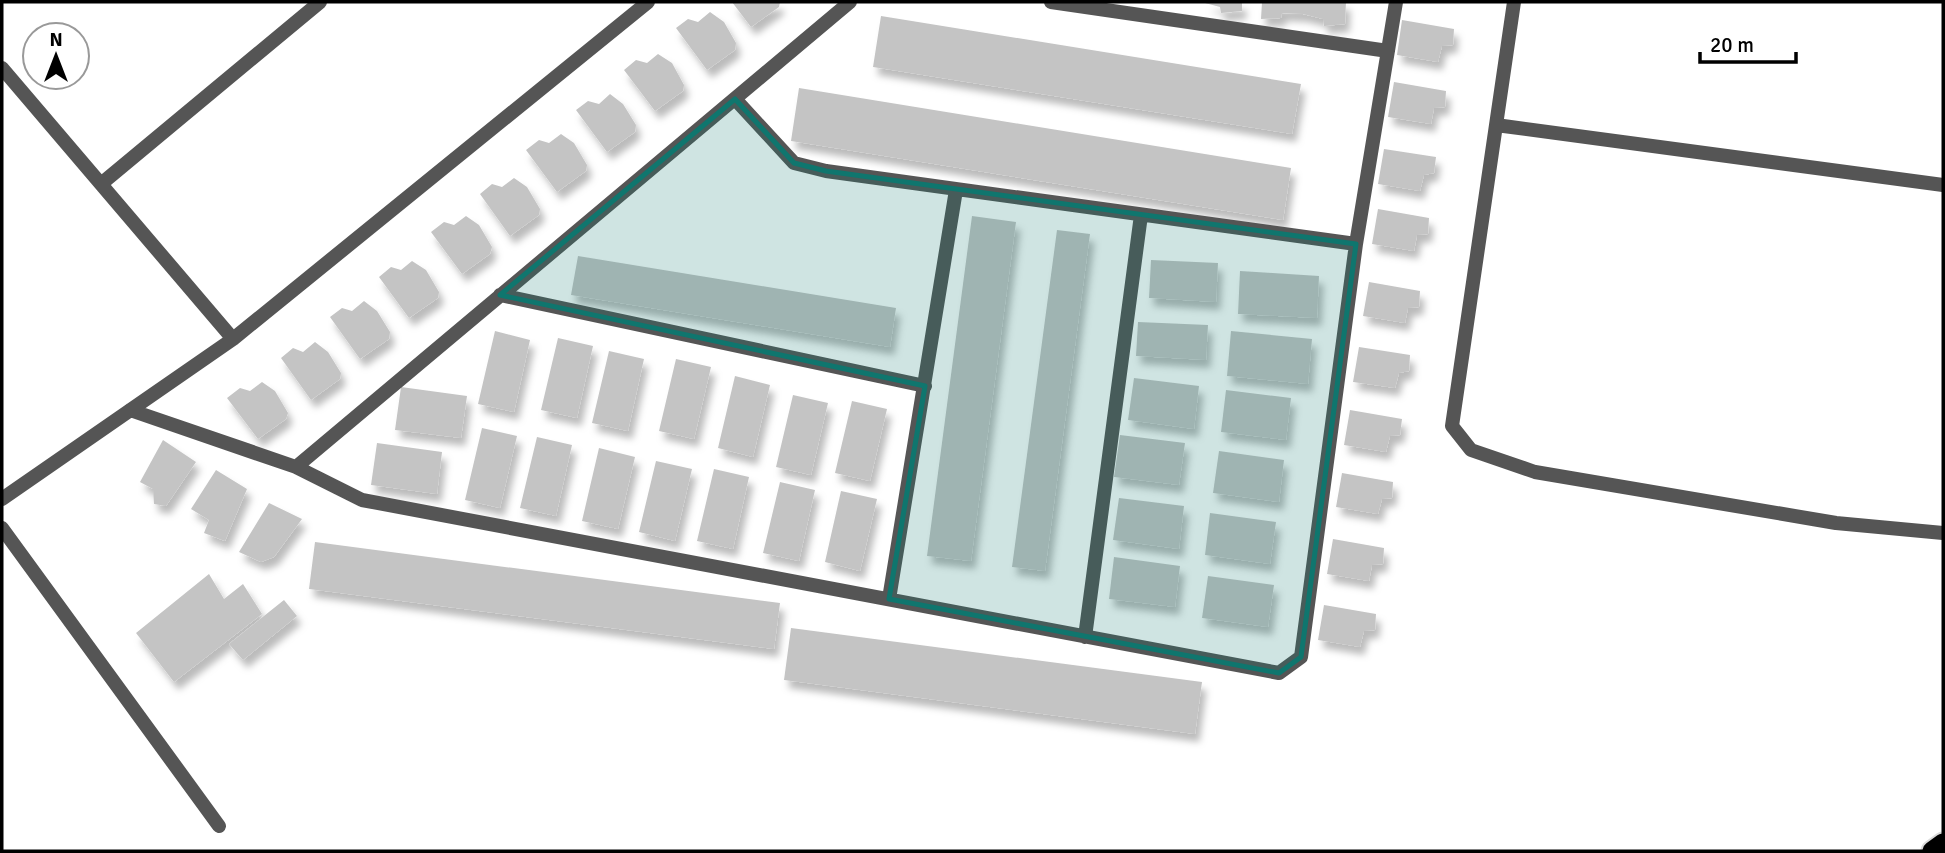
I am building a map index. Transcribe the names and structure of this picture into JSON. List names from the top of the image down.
{
  "scale_bar": "20 m",
  "north": "top"
}
